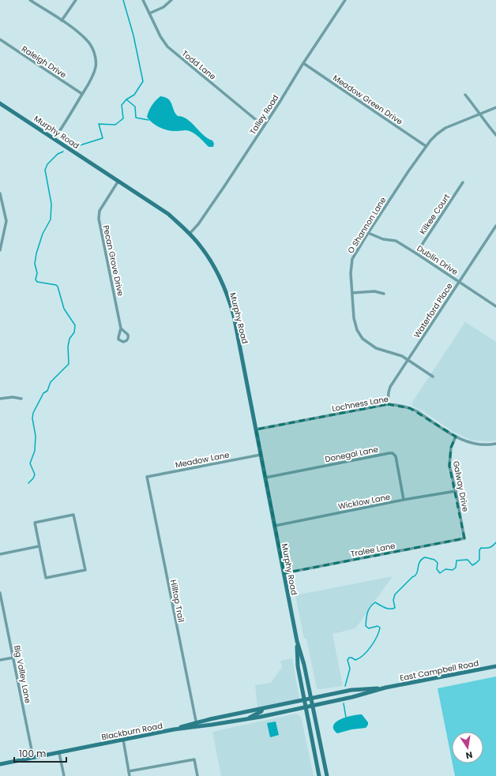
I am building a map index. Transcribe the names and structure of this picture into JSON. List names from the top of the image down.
{
  "streets": {
    "main road": ["Murphy Road", "East Campbell Road", "Blackburn Road"],
    "street": [
      "Raleigh Drive",
      "Todd Lane",
      "Meadow Green Drive",
      "Talley Road",
      "Kilkee Court",
      "O Shannon Lane",
      "Dublin Drive",
      "Pecan Grove Drive",
      "Waterford Place",
      "Lochness Lane",
      "Donegal Lane",
      "Meadow Lane",
      "Galway Drive",
      "Wicklow Lane",
      "Tralee Lane",
      "Hilltop Trail",
      "Big Valley Lane"
    ]
  },
  "crossings": [
    ["Todd Lane", "Talley Road"],
    ["Meadow Green Drive", "Talley Road"],
    ["Meadow Green Drive", "O Shannon Lane"],
    ["Talley Road", "Murphy Road"],
    ["Murphy Road", "Pecan Grove Drive"],
    ["Murphy Road", "Lochness Lane"],
    ["Murphy Road", "Donegal Lane"],
    ["Murphy Road", "Meadow Lane"],
    ["Murphy Road", "Wicklow Lane"],
    ["Murphy Road", "Tralee Lane"],
    ["Murphy Road", "East Campbell Road"],
    ["Murphy Road", "Blackburn Road"],
    ["Kilkee Court", "Dublin Drive"],
    ["O Shannon Lane", "Dublin Drive"],
    ["O Shannon Lane", "Waterford Place"],
    ["Dublin Drive", "Waterford Place"],
    ["Waterford Place", "Lochness Lane"],
    ["Lochness Lane", "Galway Drive"],
    ["Donegal Lane", "Wicklow Lane"],
    ["Meadow Lane", "Hilltop Trail"],
    ["Galway Drive", "Wicklow Lane"],
    ["Galway Drive", "Tralee Lane"],
    ["Hilltop Trail", "Blackburn Road"],
    ["East Campbell Road", "Blackburn Road"],
    ["Big Valley Lane", "Blackburn Road"]
  ],
  "scale_bar": "100 m",
  "north": "bottom"
}
